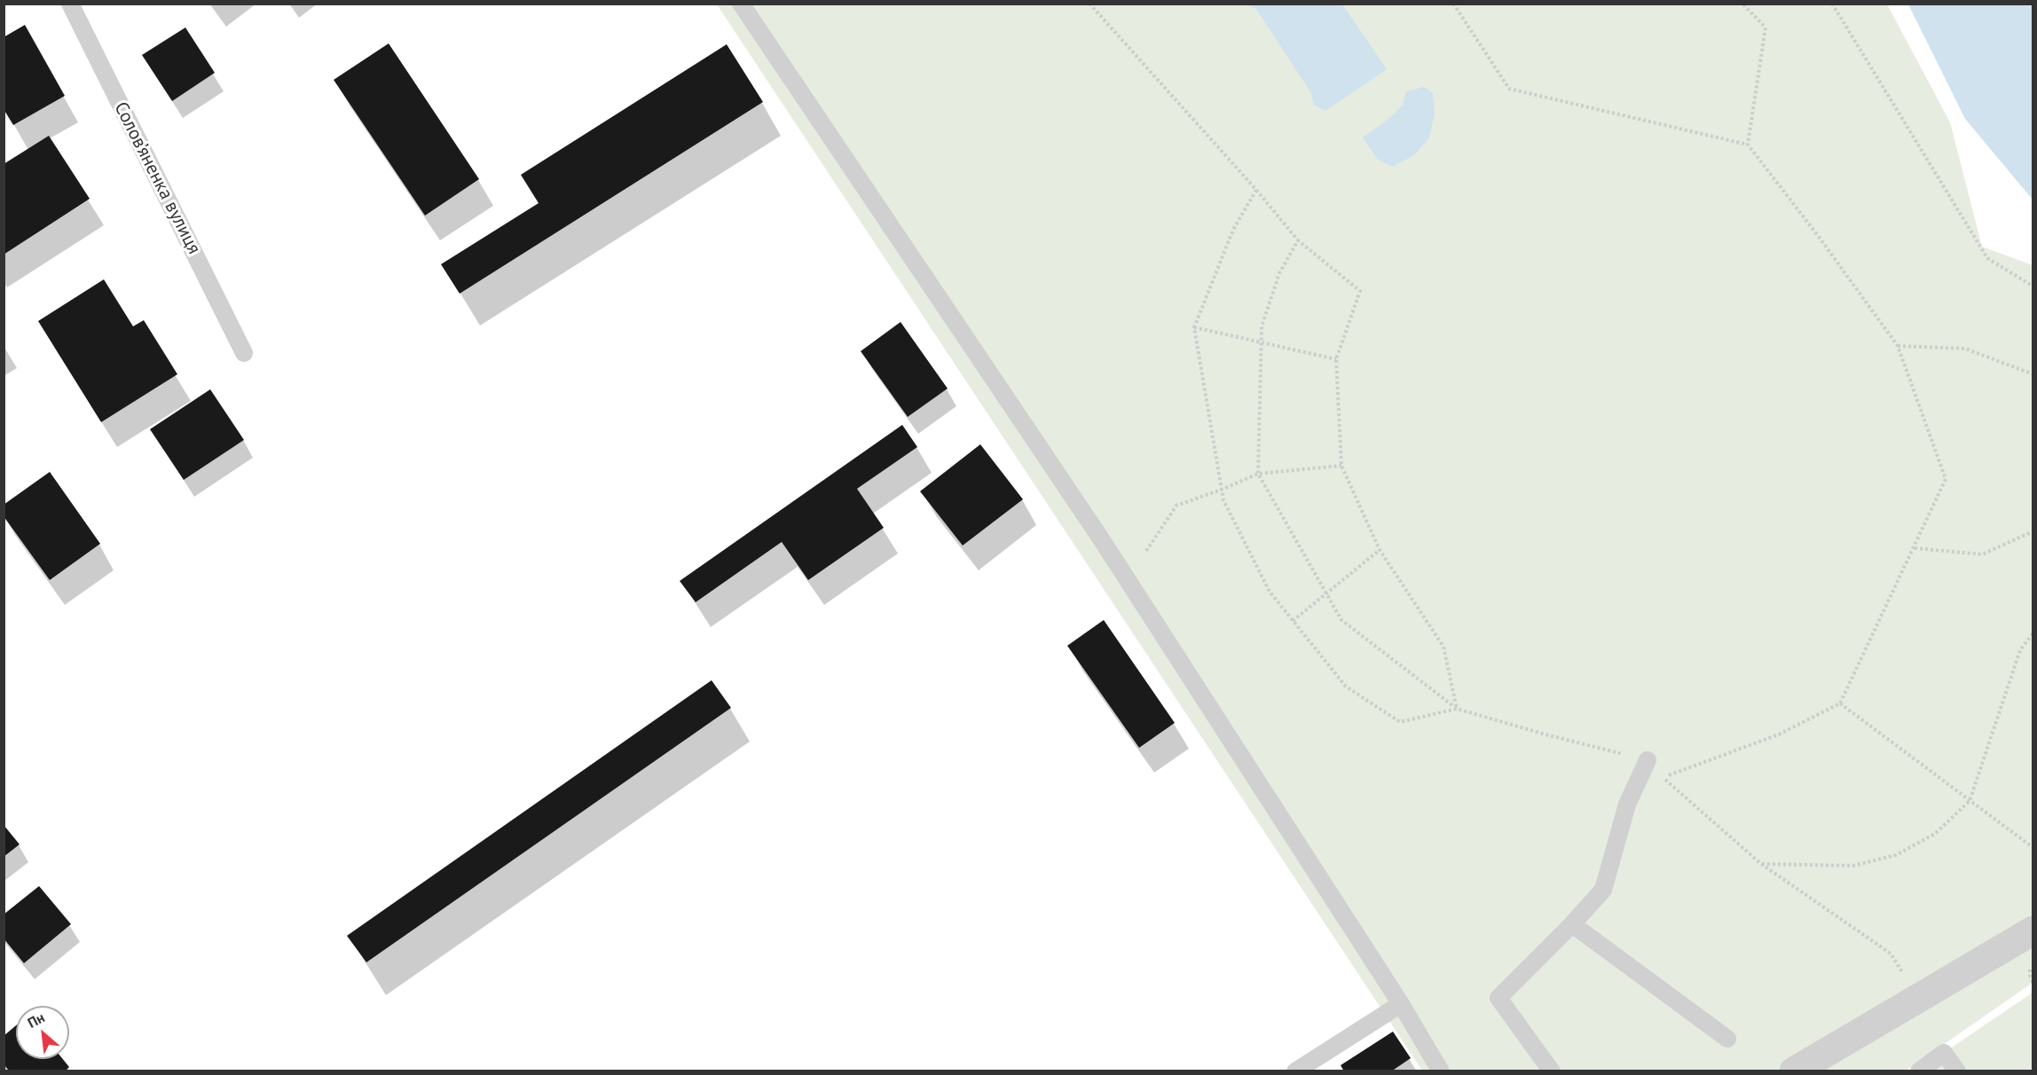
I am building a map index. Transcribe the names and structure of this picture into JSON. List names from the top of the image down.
{
  "streets": {
    "lane": ["Солов’яненка вулиця"]
  },
  "north": "top left"
}
